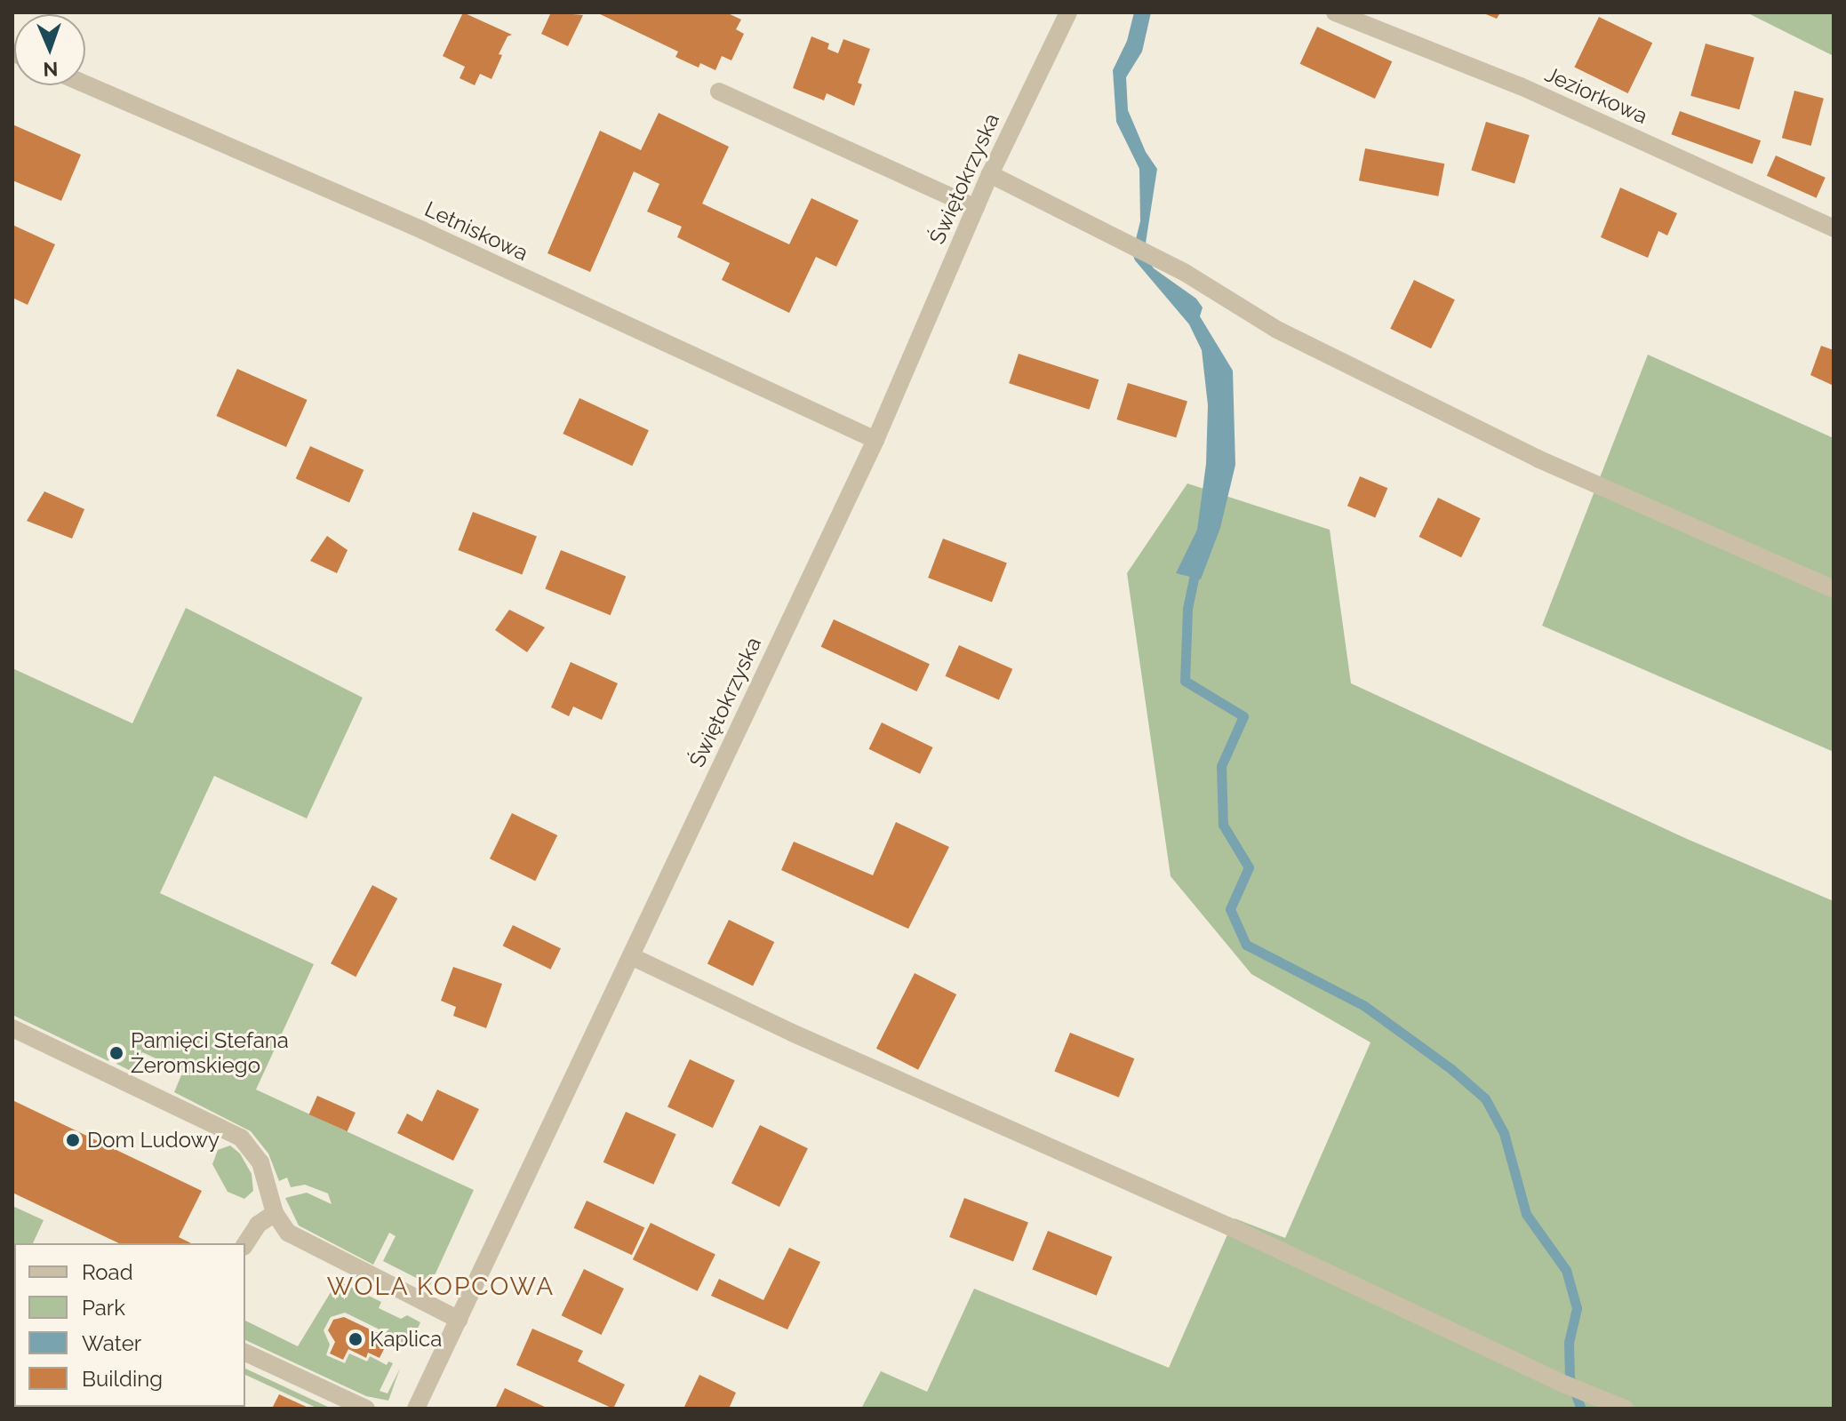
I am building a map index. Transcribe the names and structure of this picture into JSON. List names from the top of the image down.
{
  "streets": {
    "street": ["Jeziorkowa", "Świętokrzyska", "Letniskowa"]
  },
  "crossings": [
    ["Świętokrzyska", "Letniskowa"]
  ],
  "districts": ["WOLA KOPCOWA"],
  "places": ["Pamięci Stefana Żeromskiego", "Dom Ludowy", "Kaplica"],
  "legend": [
    "Road",
    "Park",
    "Water",
    "Building"
  ],
  "north": "bottom"
}
